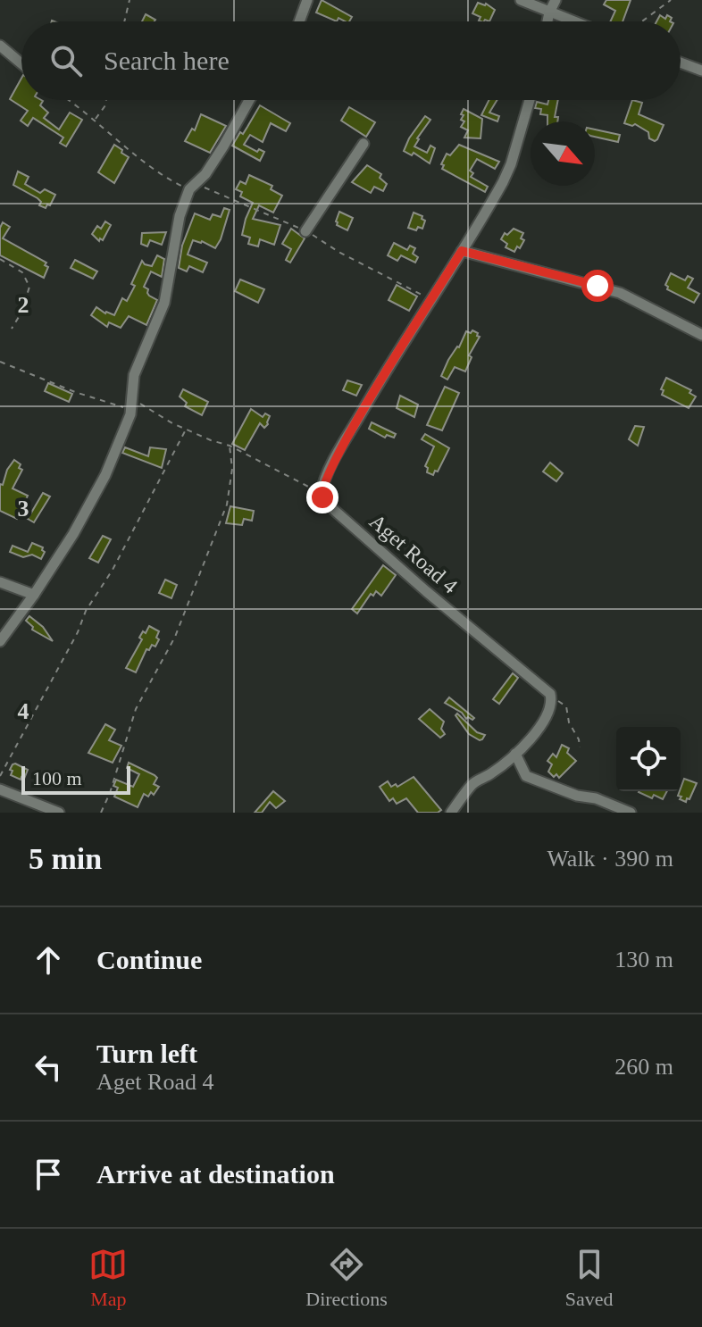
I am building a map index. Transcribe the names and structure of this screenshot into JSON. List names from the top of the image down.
{
  "streets": {
    "street": ["Aget Road 4"]
  },
  "scale_bar": "100 m",
  "north": "bottom right",
  "page": {
    "search": "Search here",
    "scale": "100 m",
    "heading": ["5 min", "Walk · 390 m"],
    "list": [
      ["Continue", "130 m"],
      ["Turn left", "Aget Road 4", "260 m"],
      "Arrive at destination"
    ],
    "nav": ["Map", "Directions", "Saved"]
  },
  "grid": {
    "rows": ["2", "3", "4"]
  }
}
